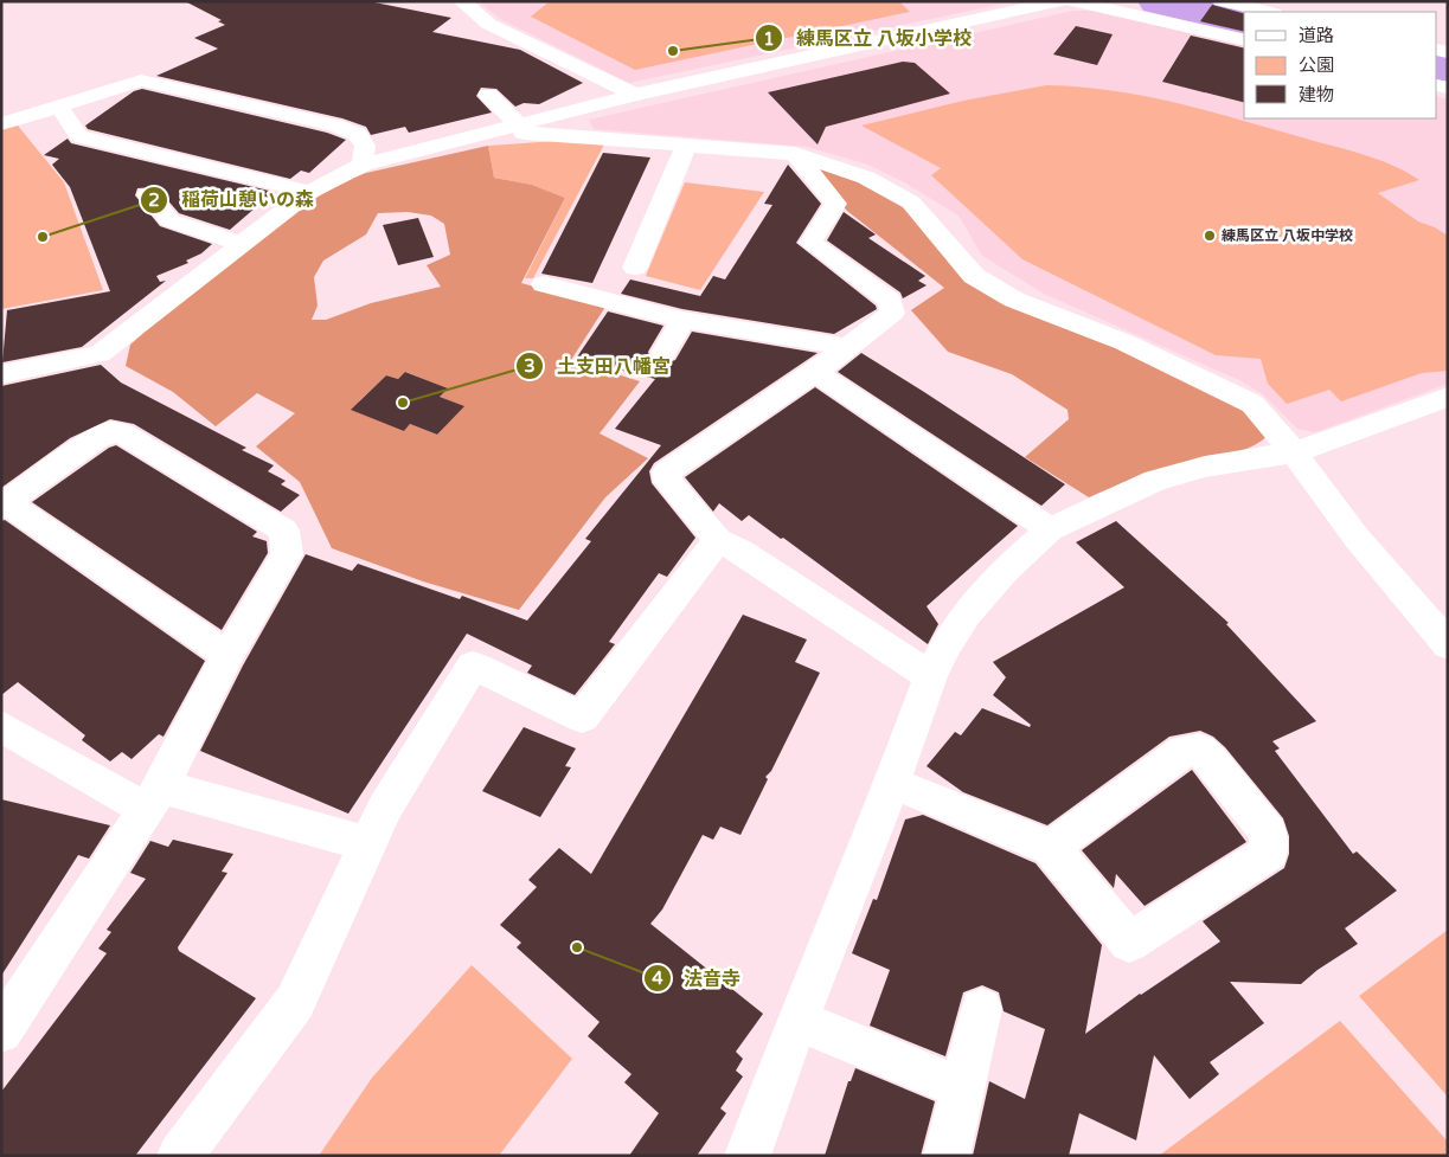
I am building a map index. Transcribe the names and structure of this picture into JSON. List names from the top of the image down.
{
  "places": [
    "練馬区立 八坂小学校",
    "練馬区立 八坂中学校",
    "稲荷山憩いの森",
    "土支田八幡宮",
    "法音寺"
  ],
  "legend": ["道路", "公園", "建物"]
}
